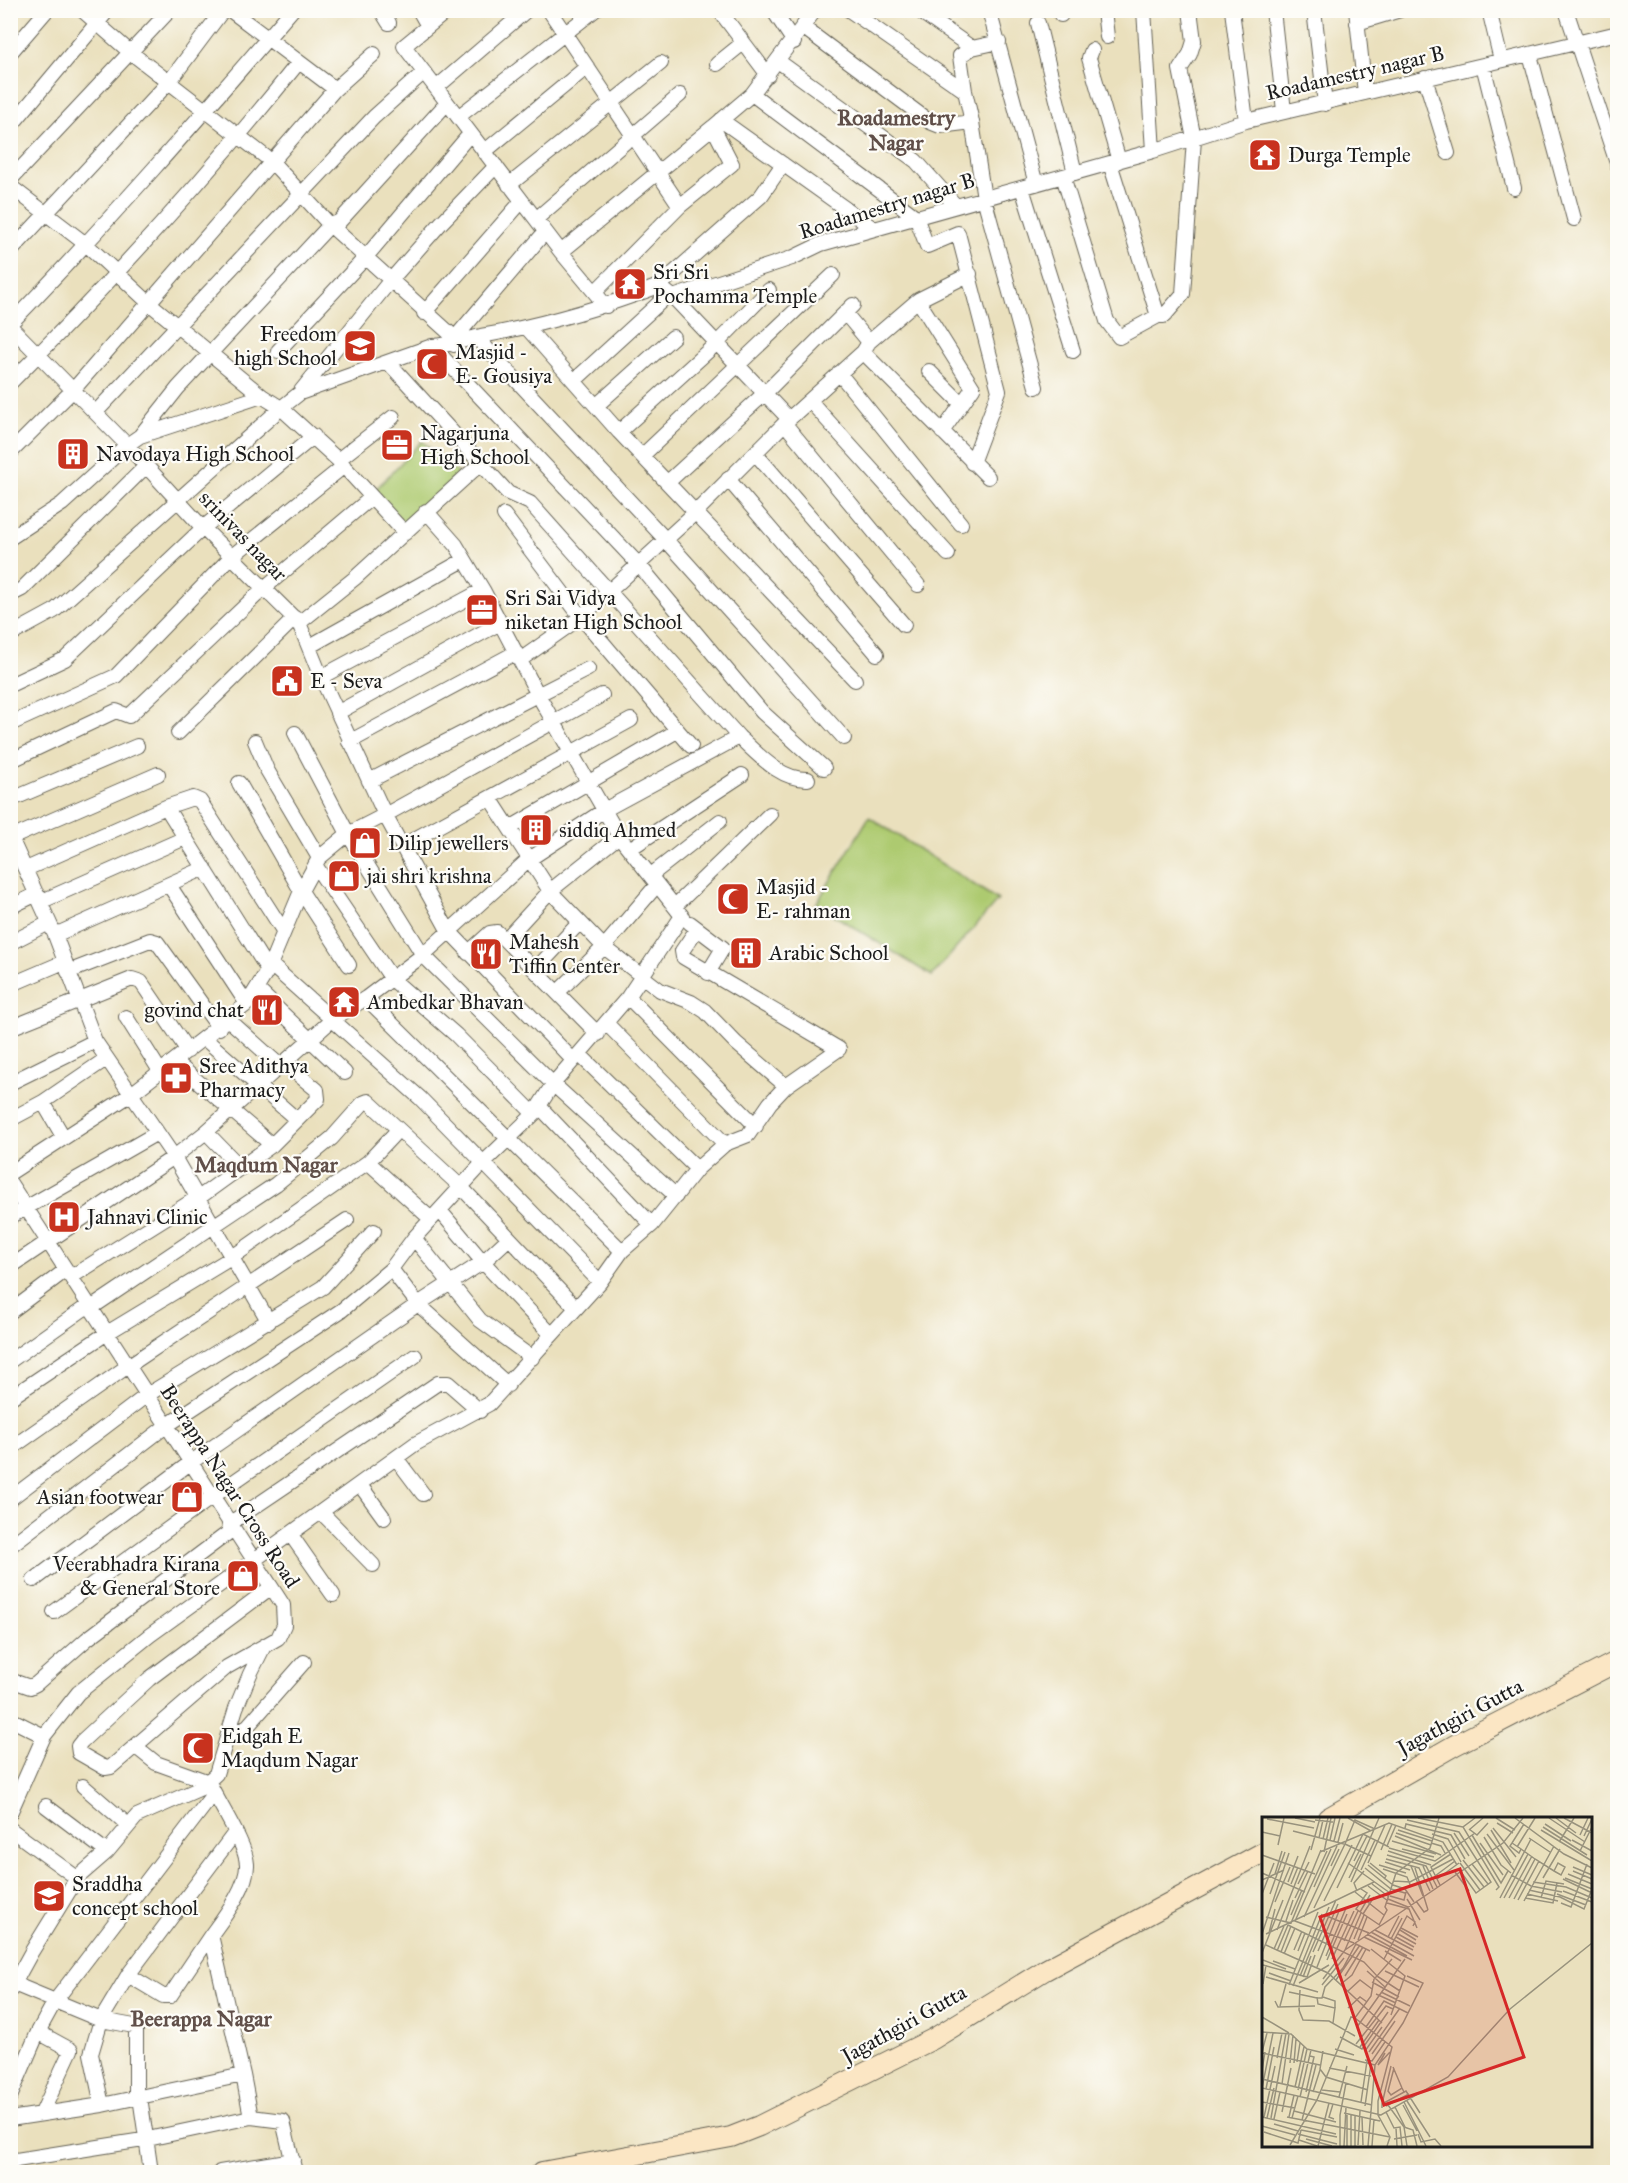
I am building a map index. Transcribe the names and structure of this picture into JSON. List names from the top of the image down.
{
  "streets": {
    "street": [
      "Roadamestry nagar B",
      "srinivas nagar",
      "Beerappa Nagar Cross Road",
      "Jagathgiri Gutta"
    ]
  },
  "crossings": [
    ["Roadamestry nagar B", "srinivas nagar"]
  ],
  "districts": ["Roadamestry Nagar", "Maqdum Nagar", "Beerappa Nagar"],
  "places": {
    "temple": ["Durga Temple", "Sri Sri Pochamma Temple", "Ambedkar Bhavan"],
    "school or university": ["Freedom high School", "Sraddha concept school"],
    "mosque": ["Masjid - E- Gousiya", "Masjid - E- rahman", "Eidgah E Maqdum Nagar"],
    "office": ["Nagarjuna High School", "Sri Sai Vidya niketan High School"],
    "building": ["Navodaya High School", "siddiq Ahmed", "Arabic School"],
    "public building": ["E - Seva"],
    "shop": [
      "Dilip jewellers",
      "jai shri krishna",
      "Asian footwear",
      "Veerabhadra Kirana & General Store"
    ],
    "restaurant": ["Mahesh Tiffin Center", "govind chat"],
    "pharmacy": ["Sree Adithya Pharmacy"],
    "hospital": ["Jahnavi Clinic"]
  }
}
